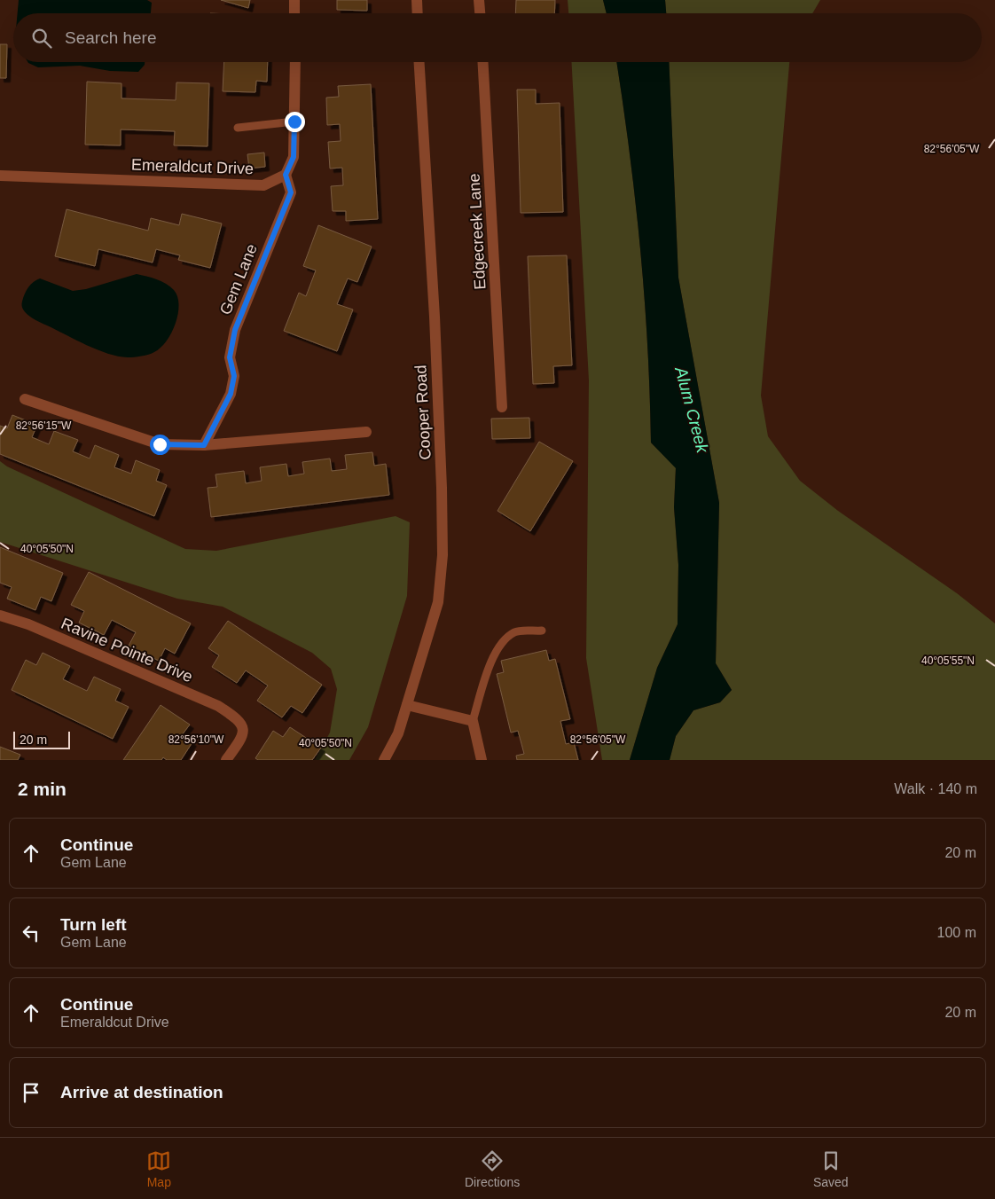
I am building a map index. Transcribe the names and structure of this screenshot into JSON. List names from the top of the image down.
{
  "streets": {
    "street": [
      "Emeraldcut Drive",
      "Edgecreek Lane",
      "Gem Lane",
      "Cooper Road",
      "Ravine Pointe Drive"
    ]
  },
  "crossings": [
    ["Emeraldcut Drive", "Gem Lane"]
  ],
  "water": ["Alum Creek"],
  "scale_bar": "20 m",
  "page": {
    "search": "Search here",
    "scale": "20 m",
    "heading": ["2 min", "Walk · 140 m"],
    "list": [
      ["Continue", "Gem Lane", "20 m"],
      ["Turn left", "Gem Lane", "100 m"],
      ["Continue", "Emeraldcut Drive", "20 m"],
      "Arrive at destination"
    ],
    "nav": ["Map", "Directions", "Saved"]
  },
  "coordinates": [
    "82°56'05\"W",
    "82°56'15\"W",
    "40°05'50\"N",
    "40°05'55\"N",
    "82°56'10\"W"
  ]
}
